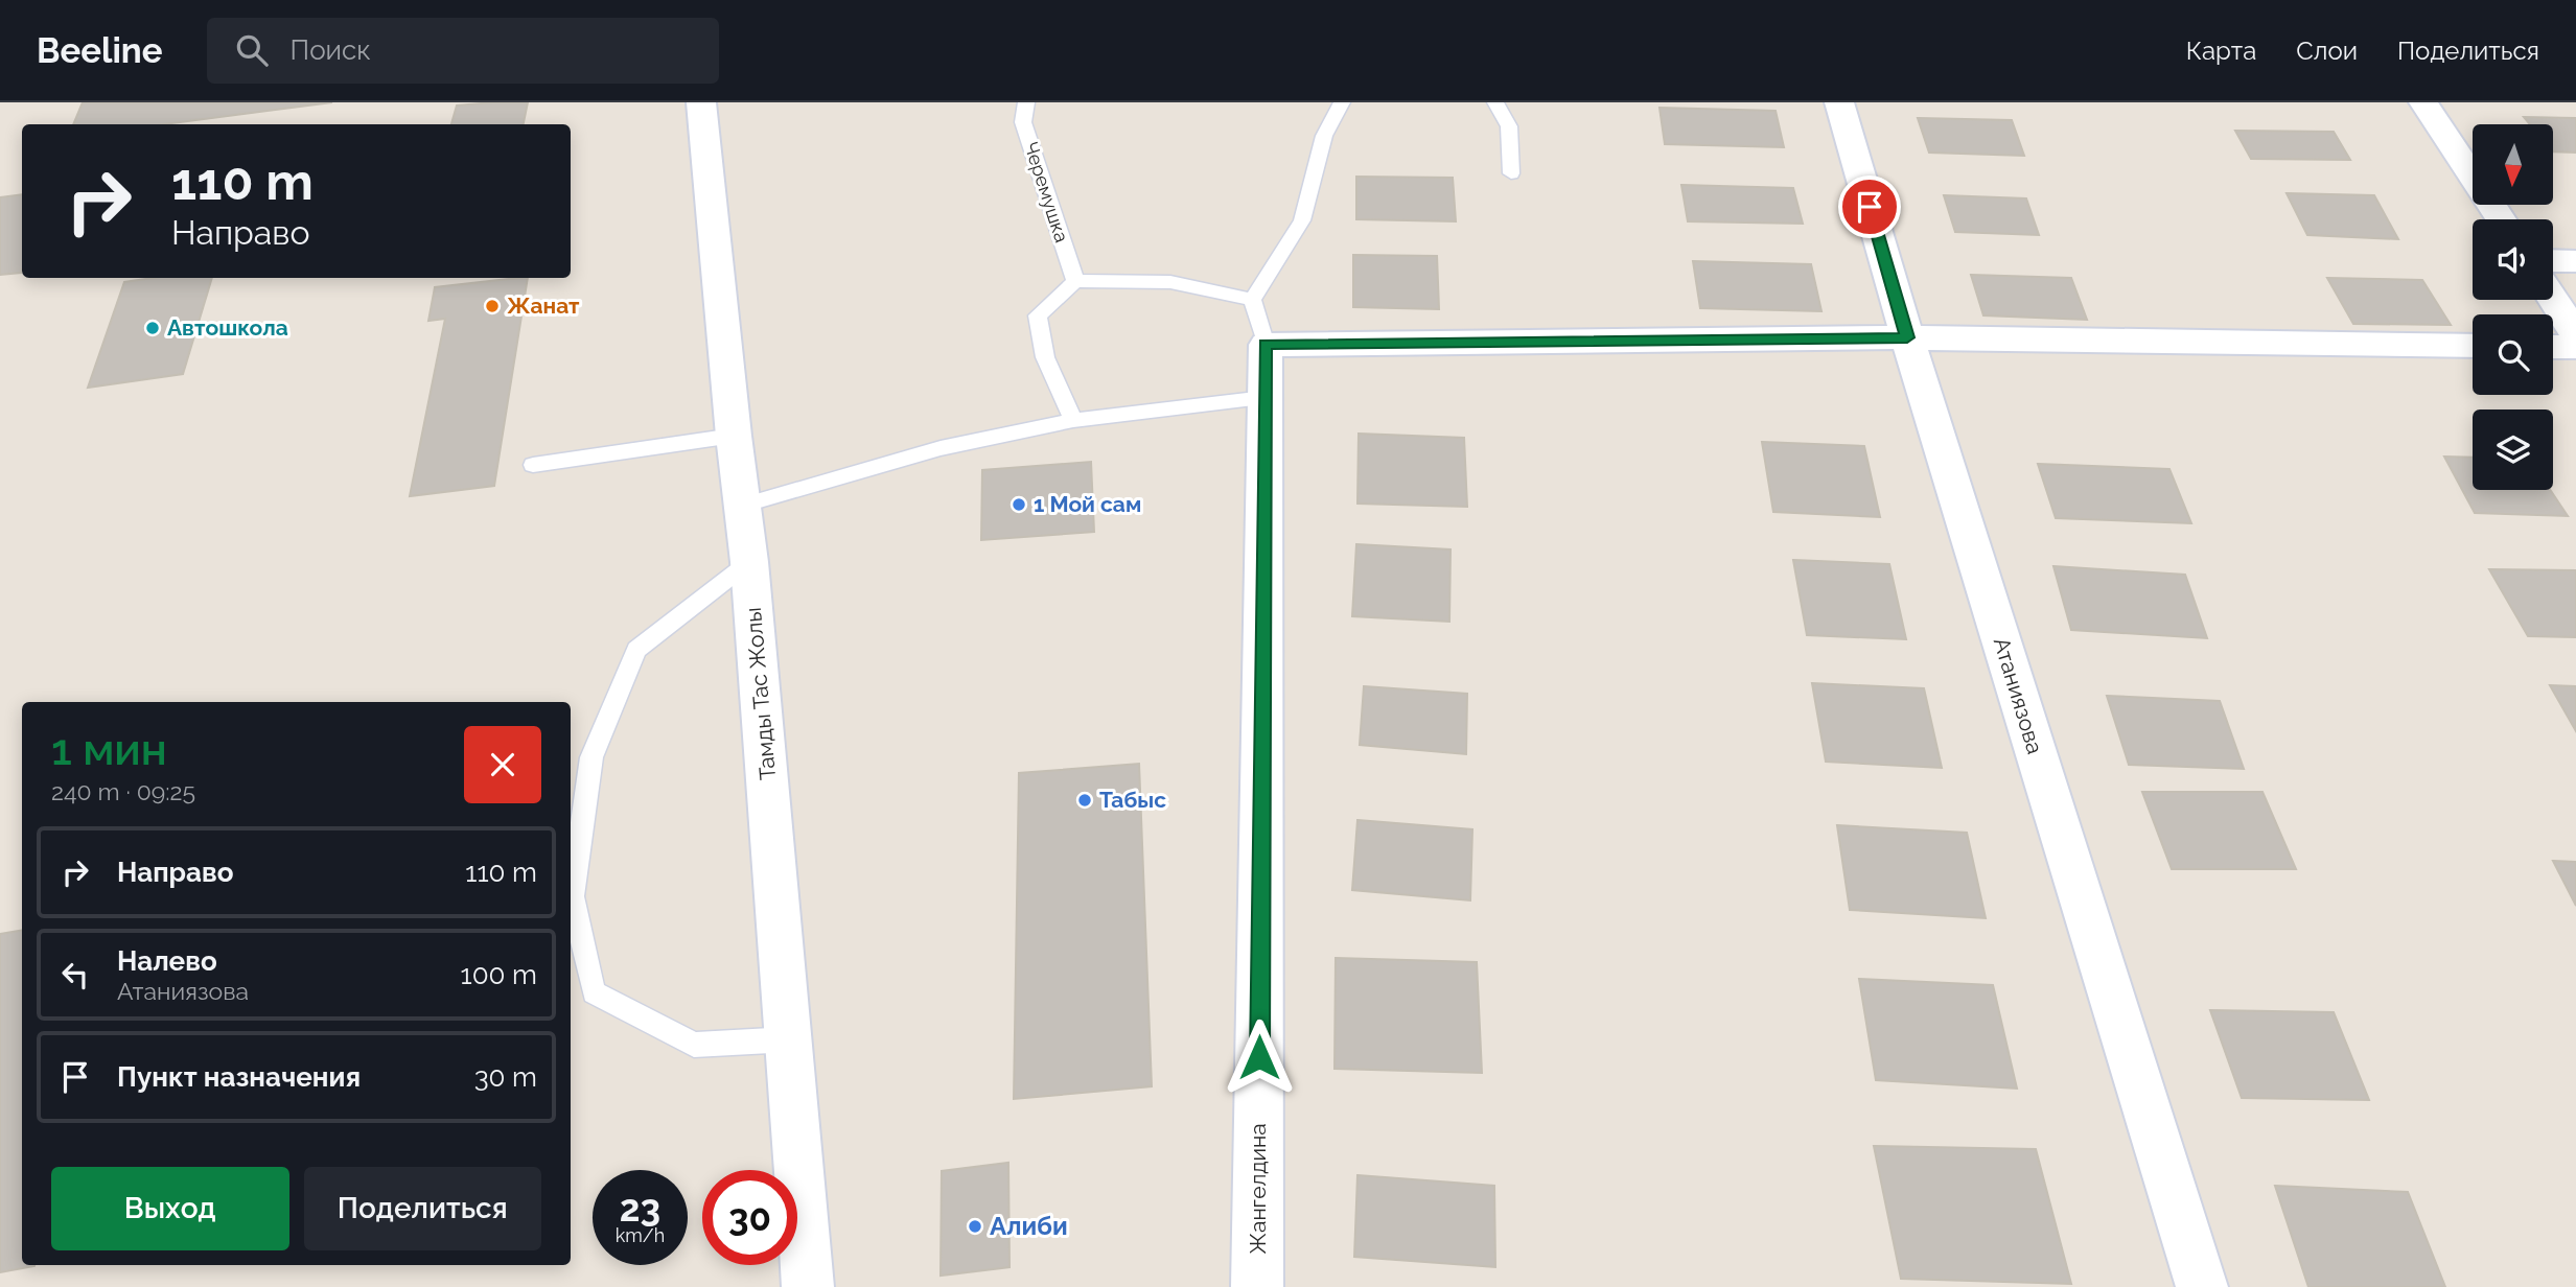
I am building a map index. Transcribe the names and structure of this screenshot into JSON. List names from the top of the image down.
{
  "streets": {
    "street": ["Тамды Тас Жолы", "Атаниязова", "Жангелдина"],
    "lane": ["Черемушка"]
  },
  "places": [
    "Жанат",
    "Автошкола",
    "1 Мой сам",
    "Табыс",
    "Алиби"
  ],
  "north": "bottom",
  "page": {
    "header": "Beeline",
    "search": "Поиск",
    "nav": ["Карта", "Слои", "Поделиться"],
    "turn": ["110 m", "Направо"],
    "heading": ["1 мин", "240 m · 09:25"],
    "list": [
      {
        "name": "Направо",
        "value": "110 m"
      },
      {
        "name": "Налево",
        "note": "Атаниязова",
        "value": "100 m"
      },
      {
        "name": "Пункт назначения",
        "value": "30 m"
      }
    ],
    "buttons": ["Выход", "Поделиться"],
    "speed": "23 km/h",
    "limit": "30"
  }
}
